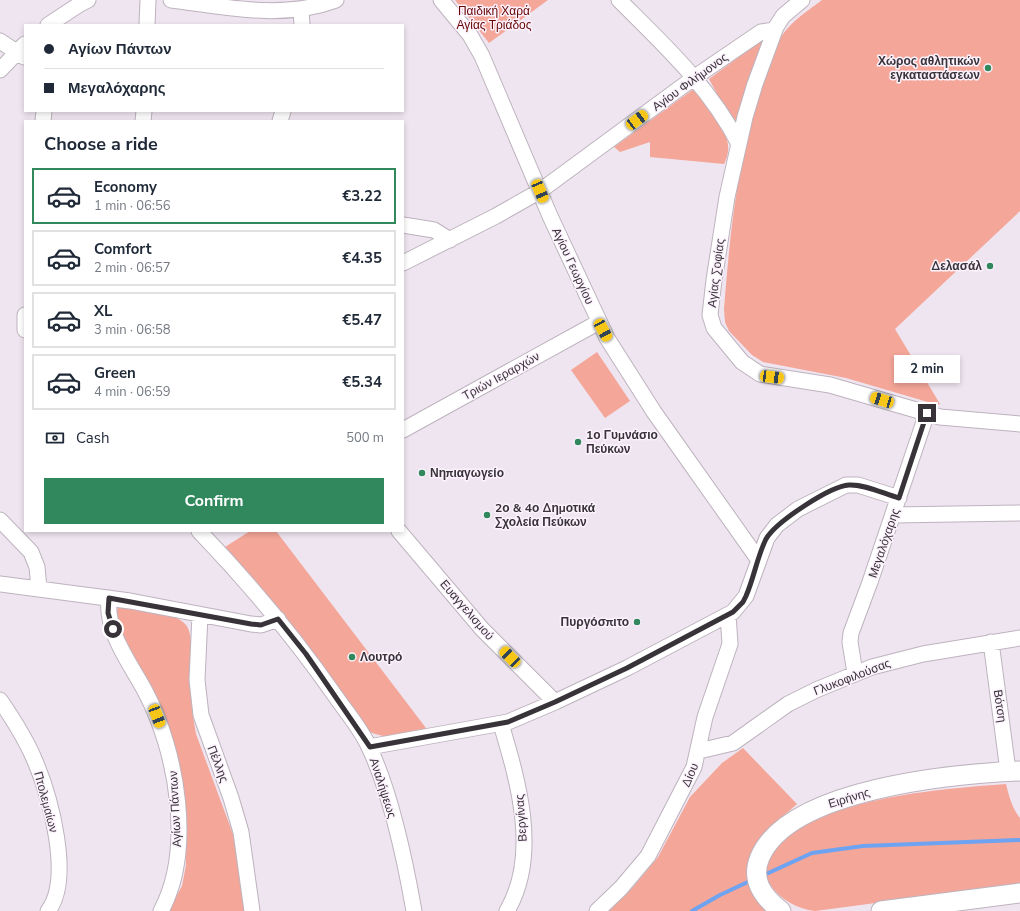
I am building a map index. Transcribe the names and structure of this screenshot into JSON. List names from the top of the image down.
{
  "streets": {
    "street": [
      "Αγίου Φιλήμονος",
      "Αγίου Γεωργίου",
      "Αγίας Σοφίας",
      "Τριών Ιεραρχών",
      "Μεγαλόχαρης",
      "Ευαγγελισμού",
      "Γλυκοφιλούσας",
      "Βότση",
      "Πέλλης",
      "Δίου",
      "Αναλήψεως",
      "Ειρήνης",
      "Πτολεμαίων",
      "Αγίων Πάντων",
      "Βεργίνας"
    ]
  },
  "crossings": [
    ["Αγίου Φιλήμονος", "Αγίου Γεωργίου"],
    ["Αγίου Φιλήμονος", "Αγίας Σοφίας"],
    ["Αγίου Γεωργίου", "Τριών Ιεραρχών"],
    ["Αγίας Σοφίας", "Μεγαλόχαρης"],
    ["Μεγαλόχαρης", "Γλυκοφιλούσας"],
    ["Γλυκοφιλούσας", "Βότση"],
    ["Γλυκοφιλούσας", "Δίου"],
    ["Βότση", "Ειρήνης"]
  ],
  "parks": ["Παιδική Χαρά Αγίας Τριάδος"],
  "places": [
    "Χώρος αθλητικών εγκαταστάσεων",
    "Δελασάλ",
    "1ο Γυμνάσιο Πεύκων",
    "Νηπιαγωγείο",
    "2ο & 4ο Δημοτικά Σχολεία Πεύκων",
    "Πυργόσπιτο",
    "Λουτρό"
  ],
  "page": {
    "banner": ["Αγίων Πάντων", "Μεγαλόχαρης"],
    "heading": "Choose a ride",
    "list": [
      {
        "name": "Economy",
        "note": "1 min · 06:56",
        "value": "€3.22"
      },
      {
        "name": "Comfort",
        "note": "2 min · 06:57",
        "value": "€4.35"
      },
      {
        "name": "XL",
        "note": "3 min · 06:58",
        "value": "€5.47"
      },
      {
        "name": "Green",
        "note": "4 min · 06:59",
        "value": "€5.34"
      }
    ],
    "bubble": "2 min",
    "pay": ["Cash", "500 m"],
    "buttons": "Confirm"
  }
}
